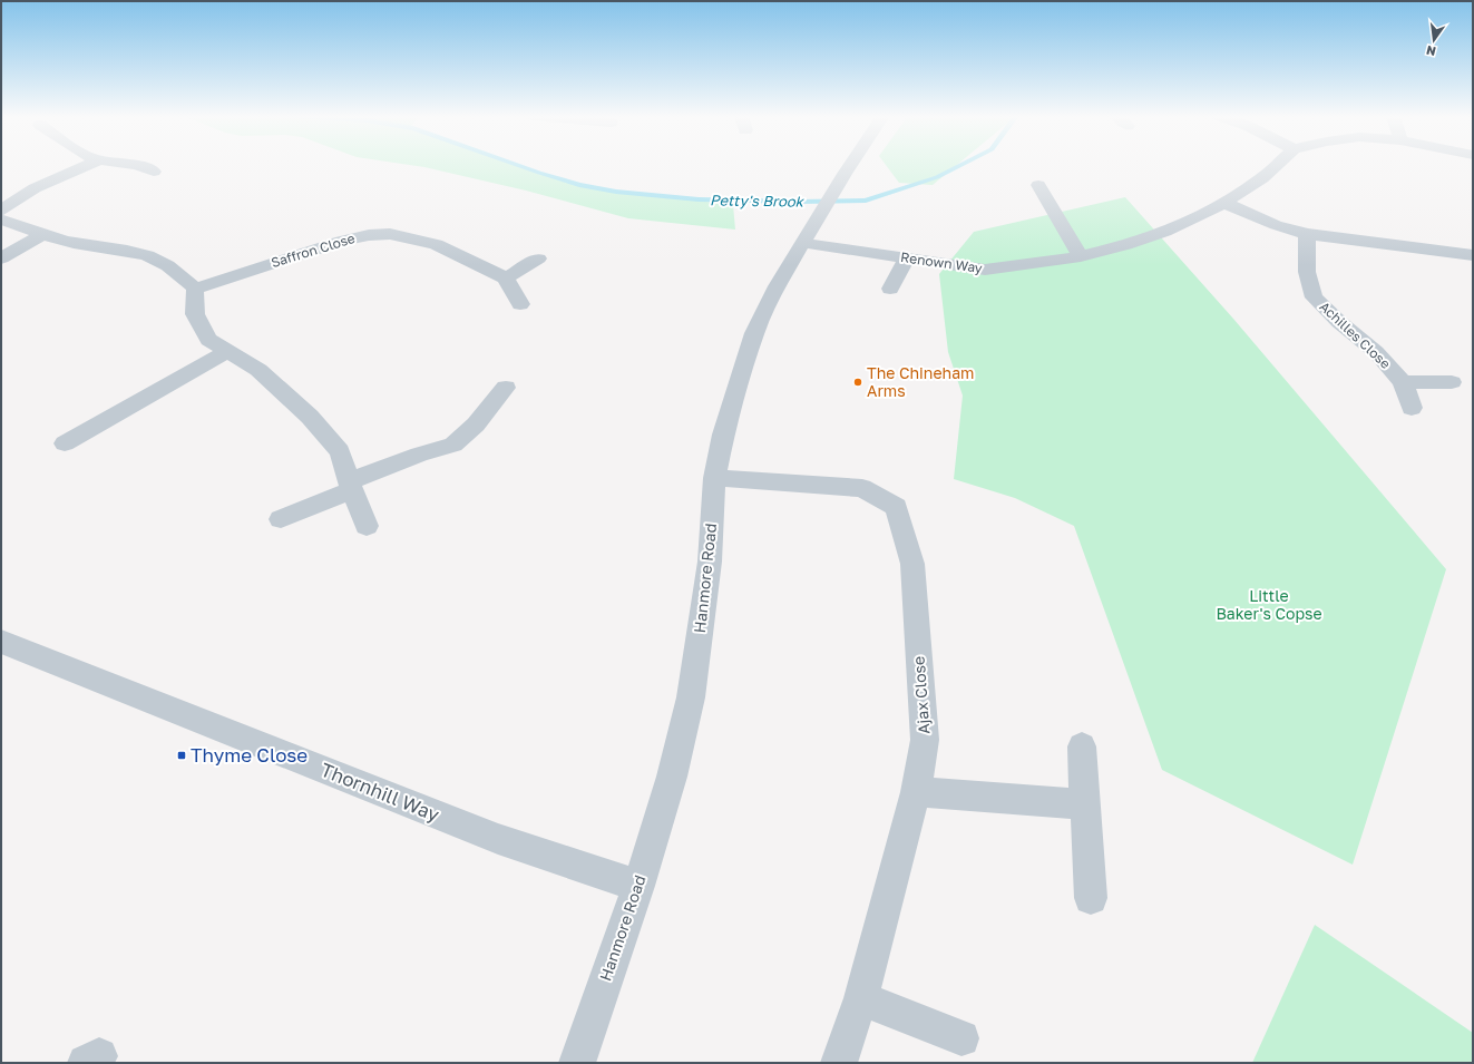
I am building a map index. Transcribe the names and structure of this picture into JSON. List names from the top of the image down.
{
  "streets": {
    "street": [
      "Saffron Close",
      "Renown Way",
      "Achilles Close",
      "Hanmore Road",
      "Ajax Close",
      "Thornhill Way"
    ]
  },
  "crossings": [
    ["Renown Way", "Hanmore Road"],
    ["Hanmore Road", "Ajax Close"],
    ["Hanmore Road", "Thornhill Way"]
  ],
  "water": ["Petty's Brook"],
  "parks": ["Little Baker's Copse"],
  "places": {
    "other": ["The Chineham Arms"],
    "transit": ["Thyme Close"]
  },
  "north": "bottom"
}
